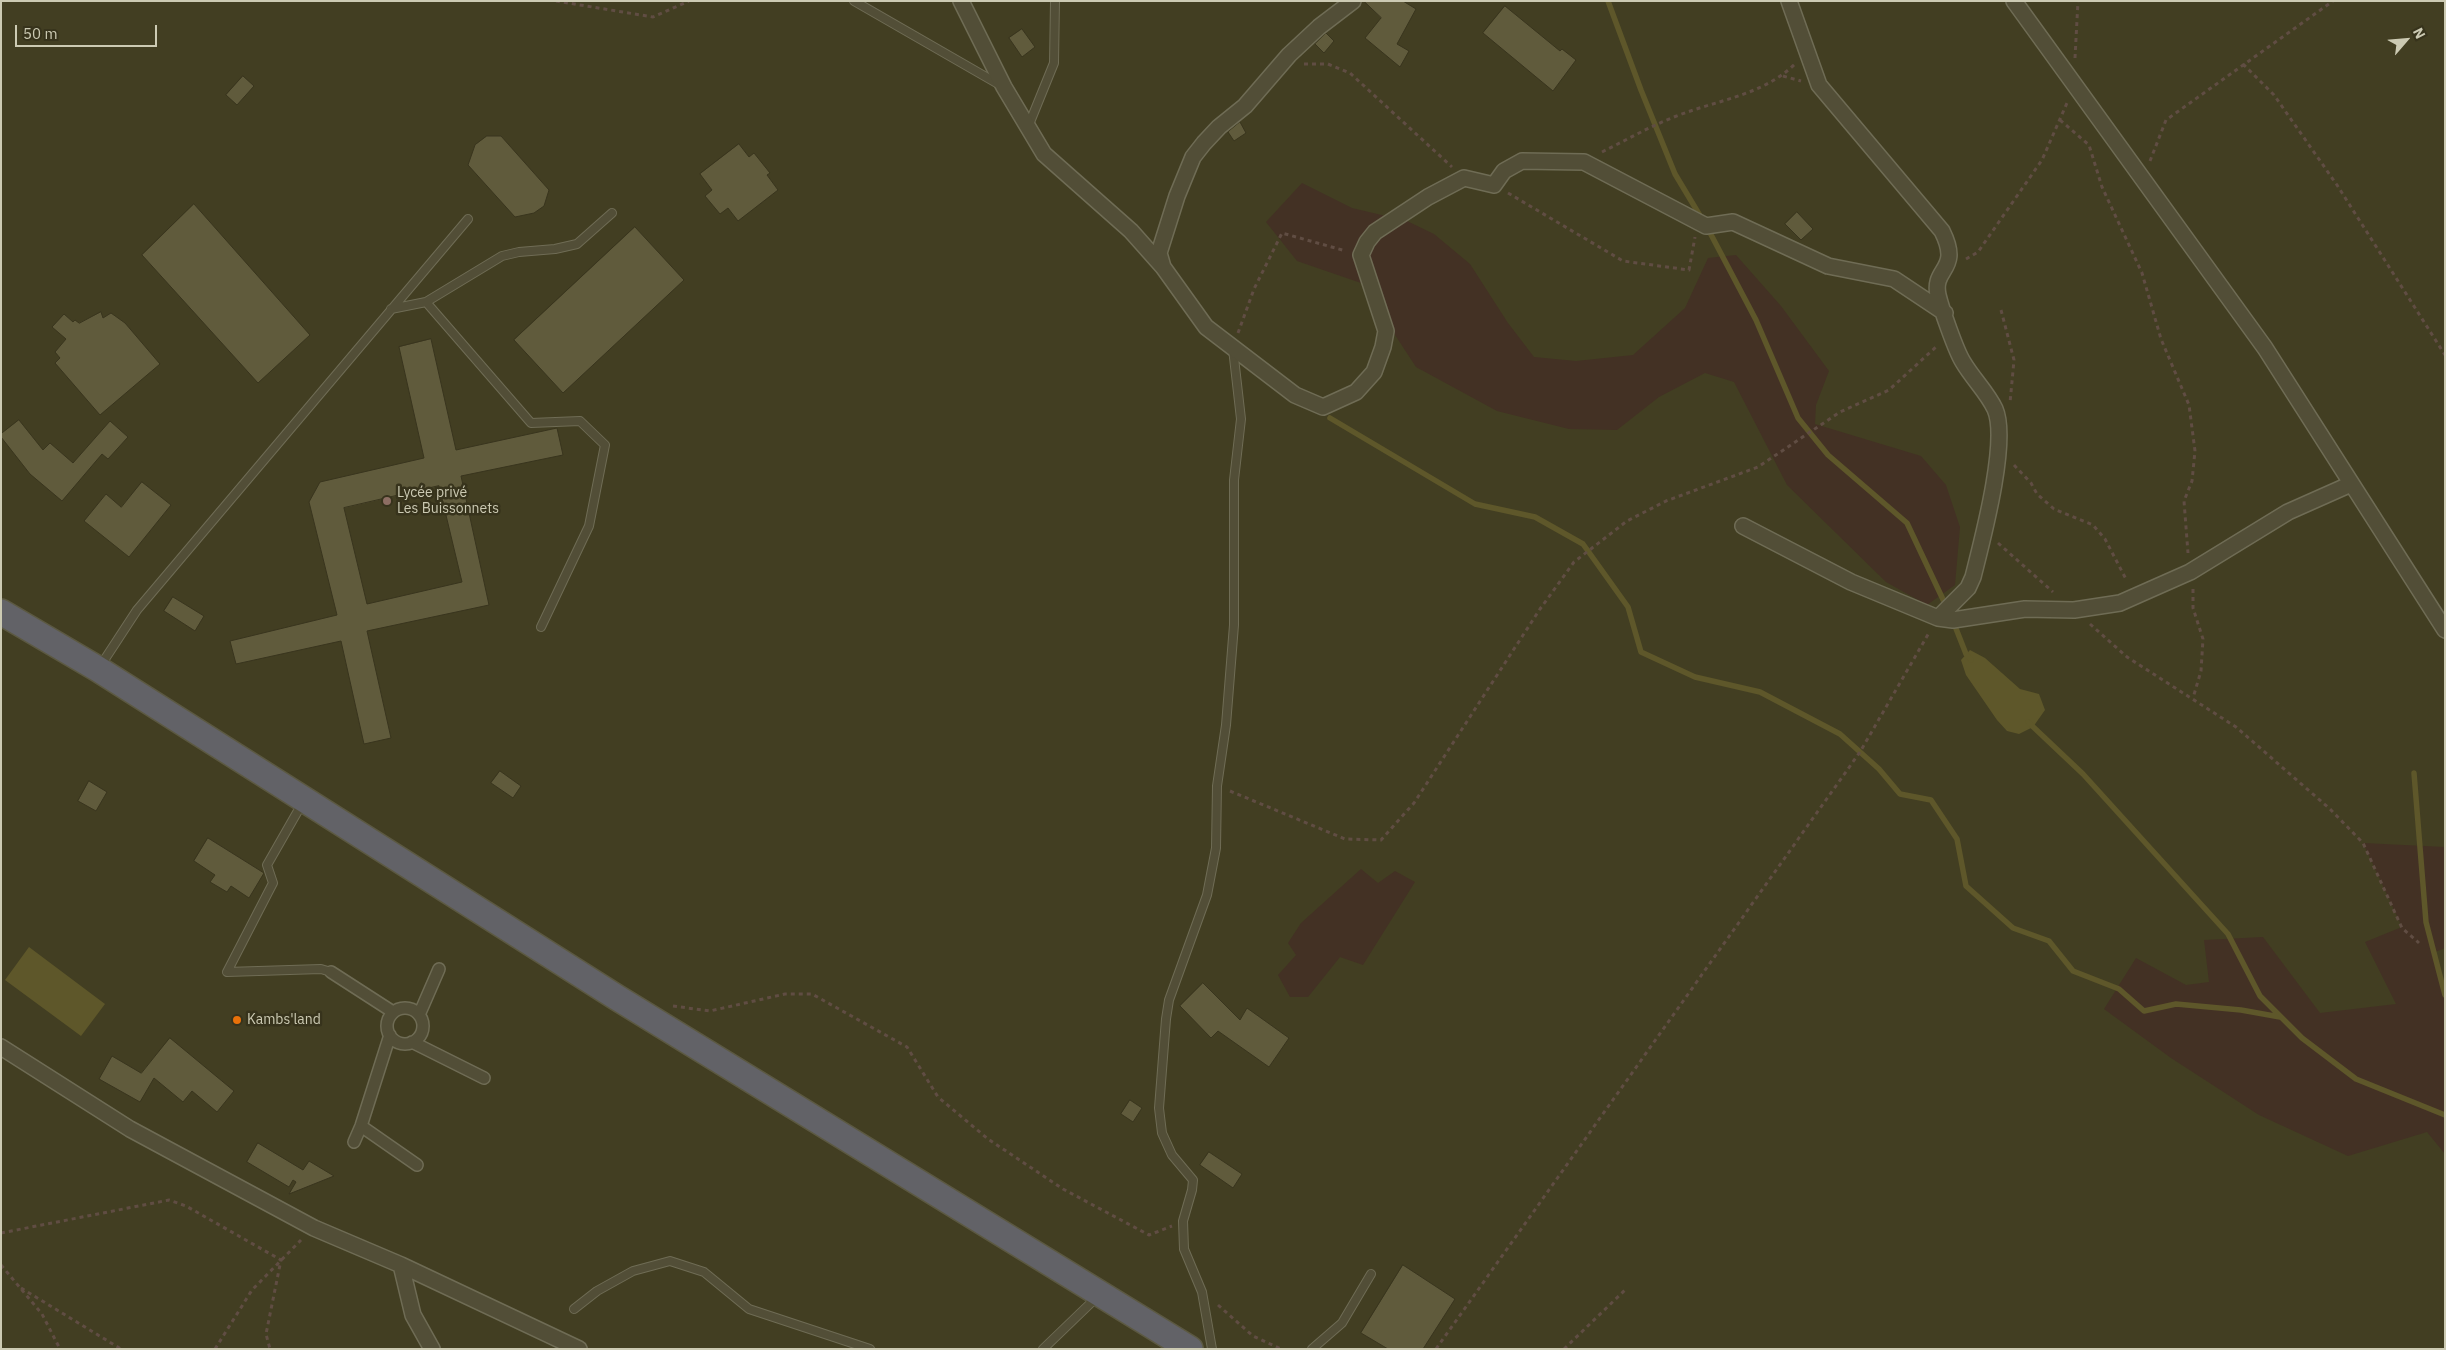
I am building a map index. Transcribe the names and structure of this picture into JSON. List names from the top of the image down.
{
  "places": ["Lycée privé Les Buissonnets", "Kambs'land"],
  "scale_bar": "50 m",
  "north": "top right"
}
